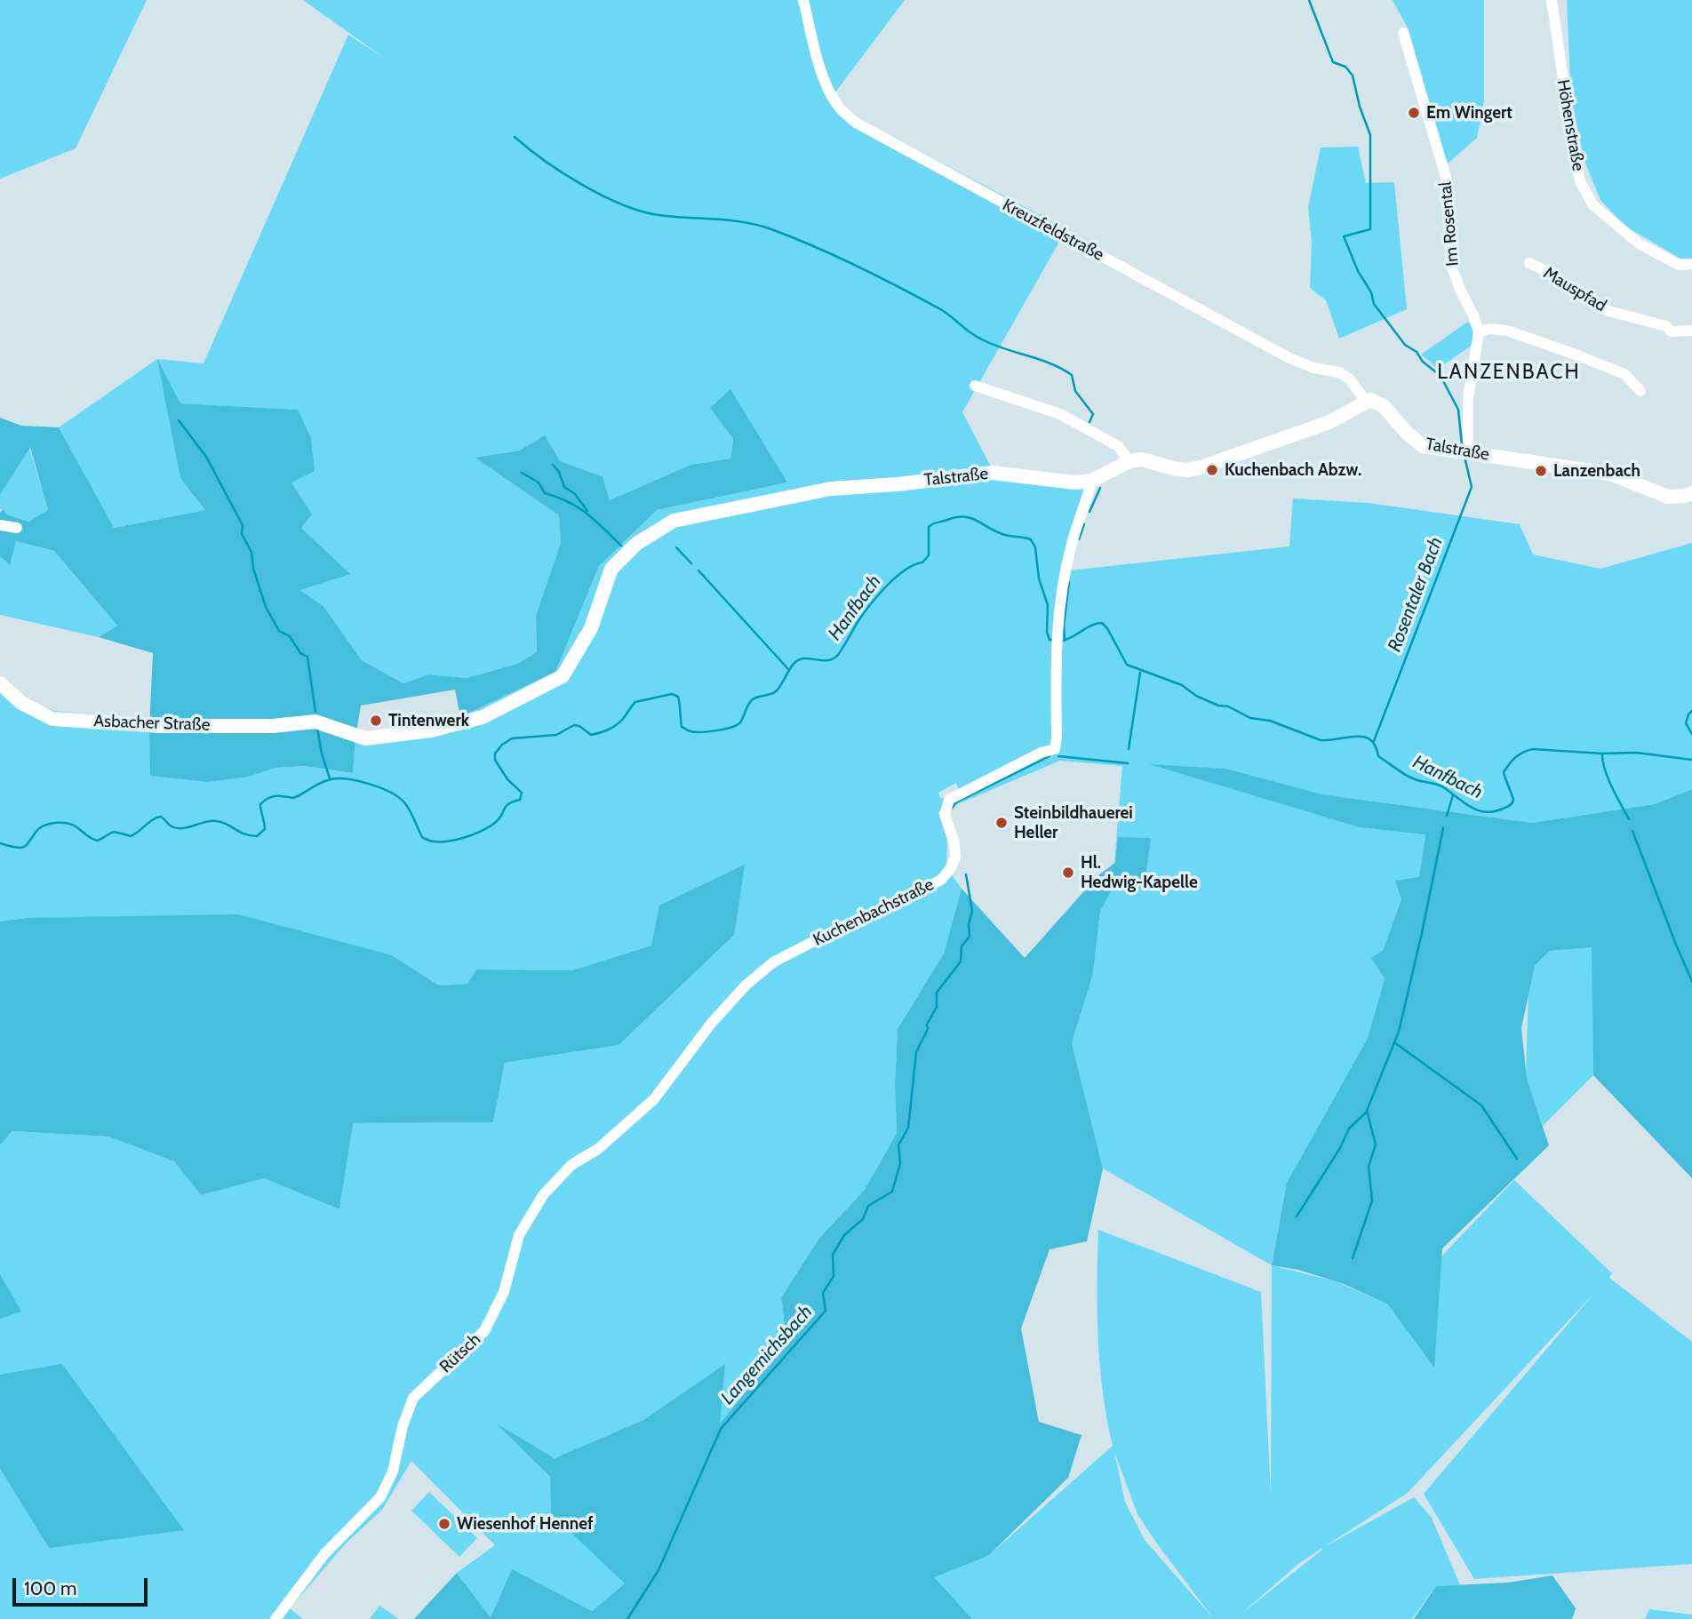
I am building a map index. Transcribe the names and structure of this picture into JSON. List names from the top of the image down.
{
  "streets": {
    "main road": ["Talstraße", "Asbacher Straße"],
    "street": [
      "Höhenstraße",
      "Im Rosental",
      "Kreuzfeldstraße",
      "Mauspfad",
      "Kuchenbachstraße",
      "Rütsch"
    ]
  },
  "crossings": [
    ["Kreuzfeldstraße", "Talstraße"],
    ["Talstraße", "Asbacher Straße"],
    ["Talstraße", "Kuchenbachstraße"],
    ["Kuchenbachstraße", "Rütsch"]
  ],
  "districts": ["LANZENBACH"],
  "water": ["Rosentaler Bach", "Hanfbach", "Langemichsbach"],
  "places": [
    "Em Wingert",
    "Kuchenbach Abzw.",
    "Lanzenbach",
    "Tintenwerk",
    "Steinbildhauerei Heller",
    "Hl. Hedwig-Kapelle",
    "Wiesenhof Hennef"
  ],
  "scale_bar": "100 m"
}
